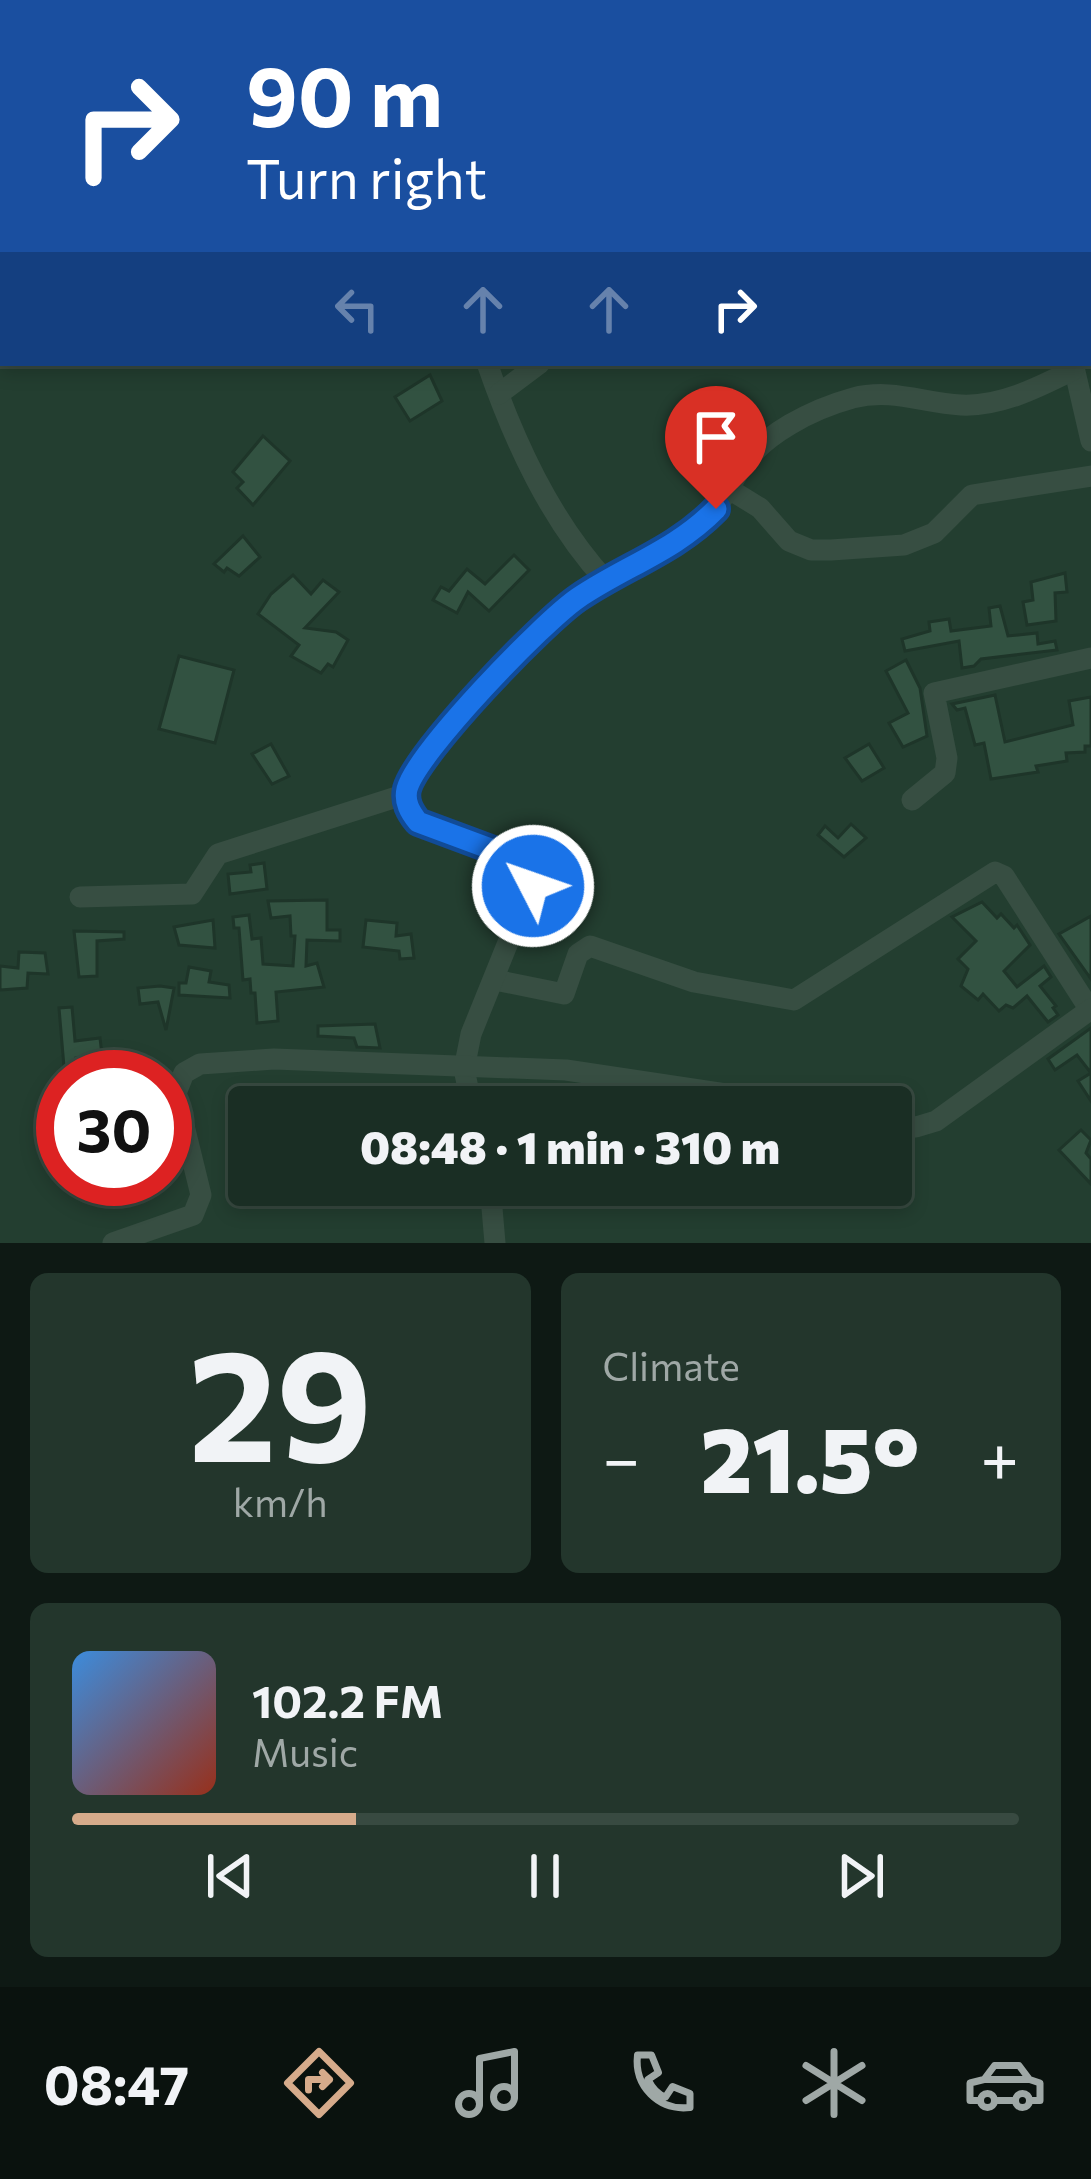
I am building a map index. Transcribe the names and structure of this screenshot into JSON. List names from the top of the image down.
{
  "page": {
    "turn": ["90 m", "Turn right"],
    "limit": "30",
    "trip": "08:48 · 1 min · 310 m",
    "tile": [
      ["29", "km/h"],
      "Climate"
    ],
    "heat": ["−", "21.5°", "+"],
    "song": ["102.2 FM", "Music"],
    "tabs": "08:47"
  }
}
